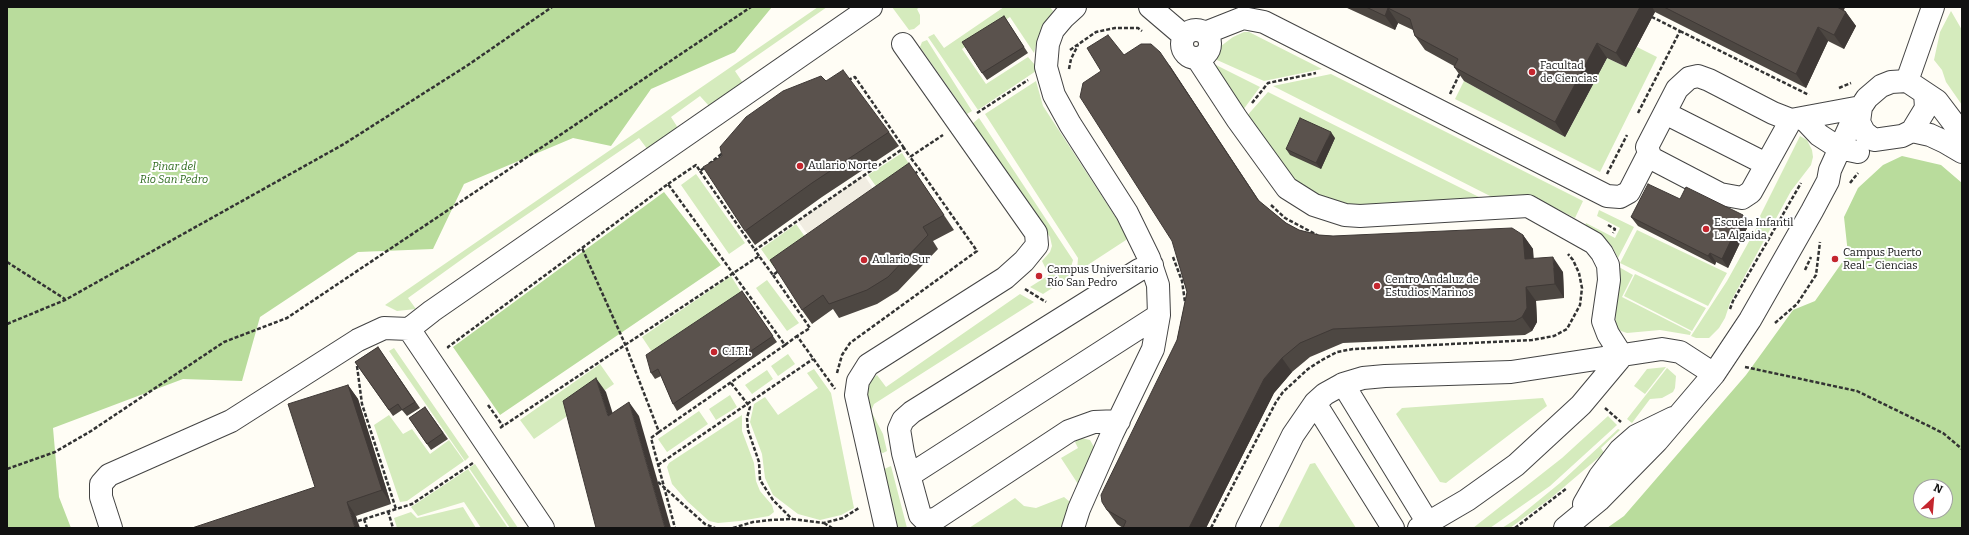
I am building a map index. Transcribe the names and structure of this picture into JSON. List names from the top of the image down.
{
  "parks": ["Pinar del Río San Pedro"],
  "places": [
    "Facultad de Ciencias",
    "Aulario Norte",
    "Escuela Infantil La Algaida",
    "Campus Puerto Real - Ciencias",
    "Aulario Sur",
    "Campus Universitario Río San Pedro",
    "Centro Andaluz de Estudios Marinos",
    "C.I.T.I."
  ],
  "north": "top right"
}
